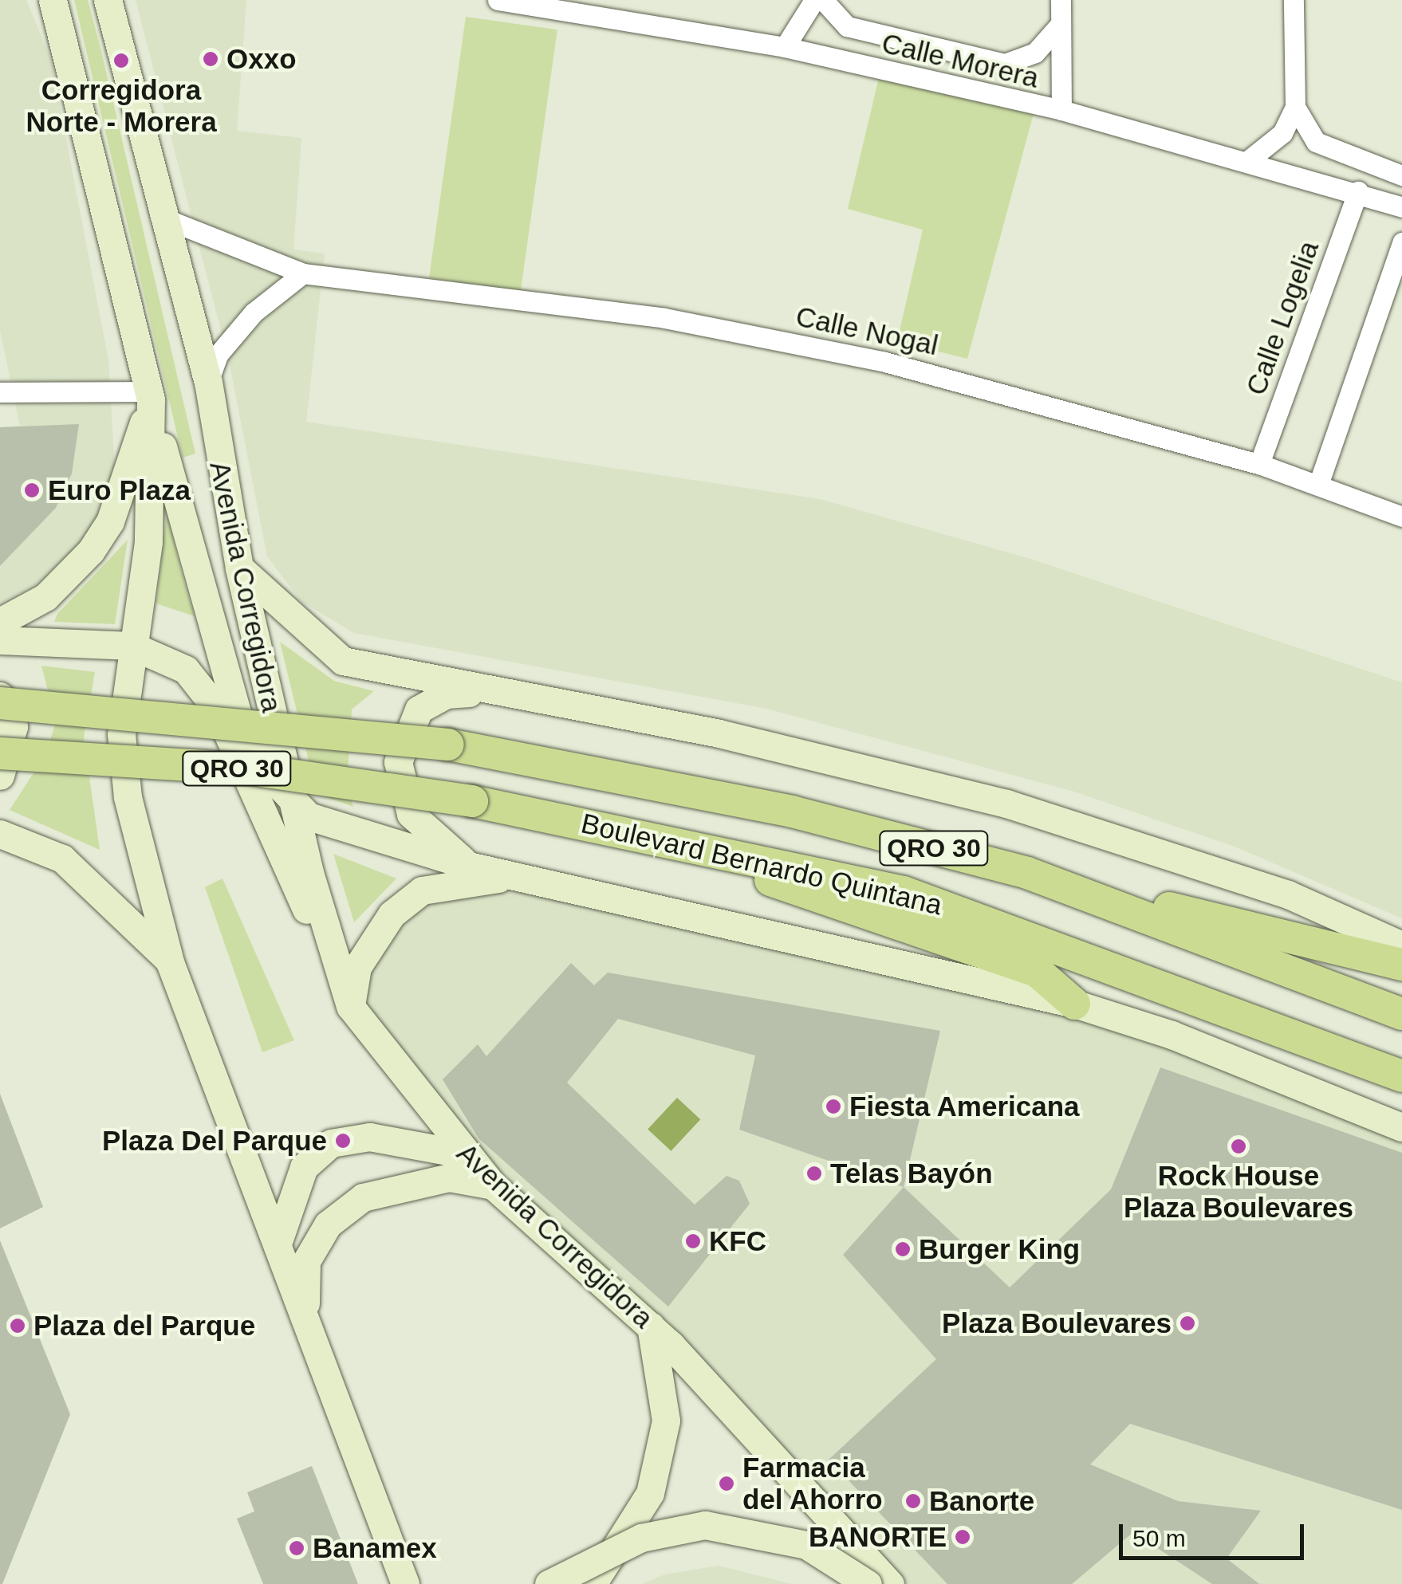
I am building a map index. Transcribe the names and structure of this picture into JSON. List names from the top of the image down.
{
  "streets": {
    "main road": ["Avenida Corregidora", "QRO 30", "Boulevard Bernardo Quintana"],
    "street": ["Calle Morera", "Calle Logelia", "Calle Nogal"]
  },
  "crossings": [
    ["Calle Morera", "Calle Logelia"],
    ["Calle Logelia", "Calle Nogal"],
    ["Calle Nogal", "Avenida Corregidora"]
  ],
  "places": [
    "Oxxo",
    "Corregidora Norte - Morera",
    "Euro Plaza",
    "Fiesta Americana",
    "Plaza Del Parque",
    "Rock House Plaza Boulevares",
    "Telas Bayón",
    "KFC",
    "Burger King",
    "Plaza Boulevares",
    "Plaza del Parque",
    "Farmacia del Ahorro",
    "Banorte",
    "BANORTE",
    "Banamex"
  ],
  "scale_bar": "50 m"
}
